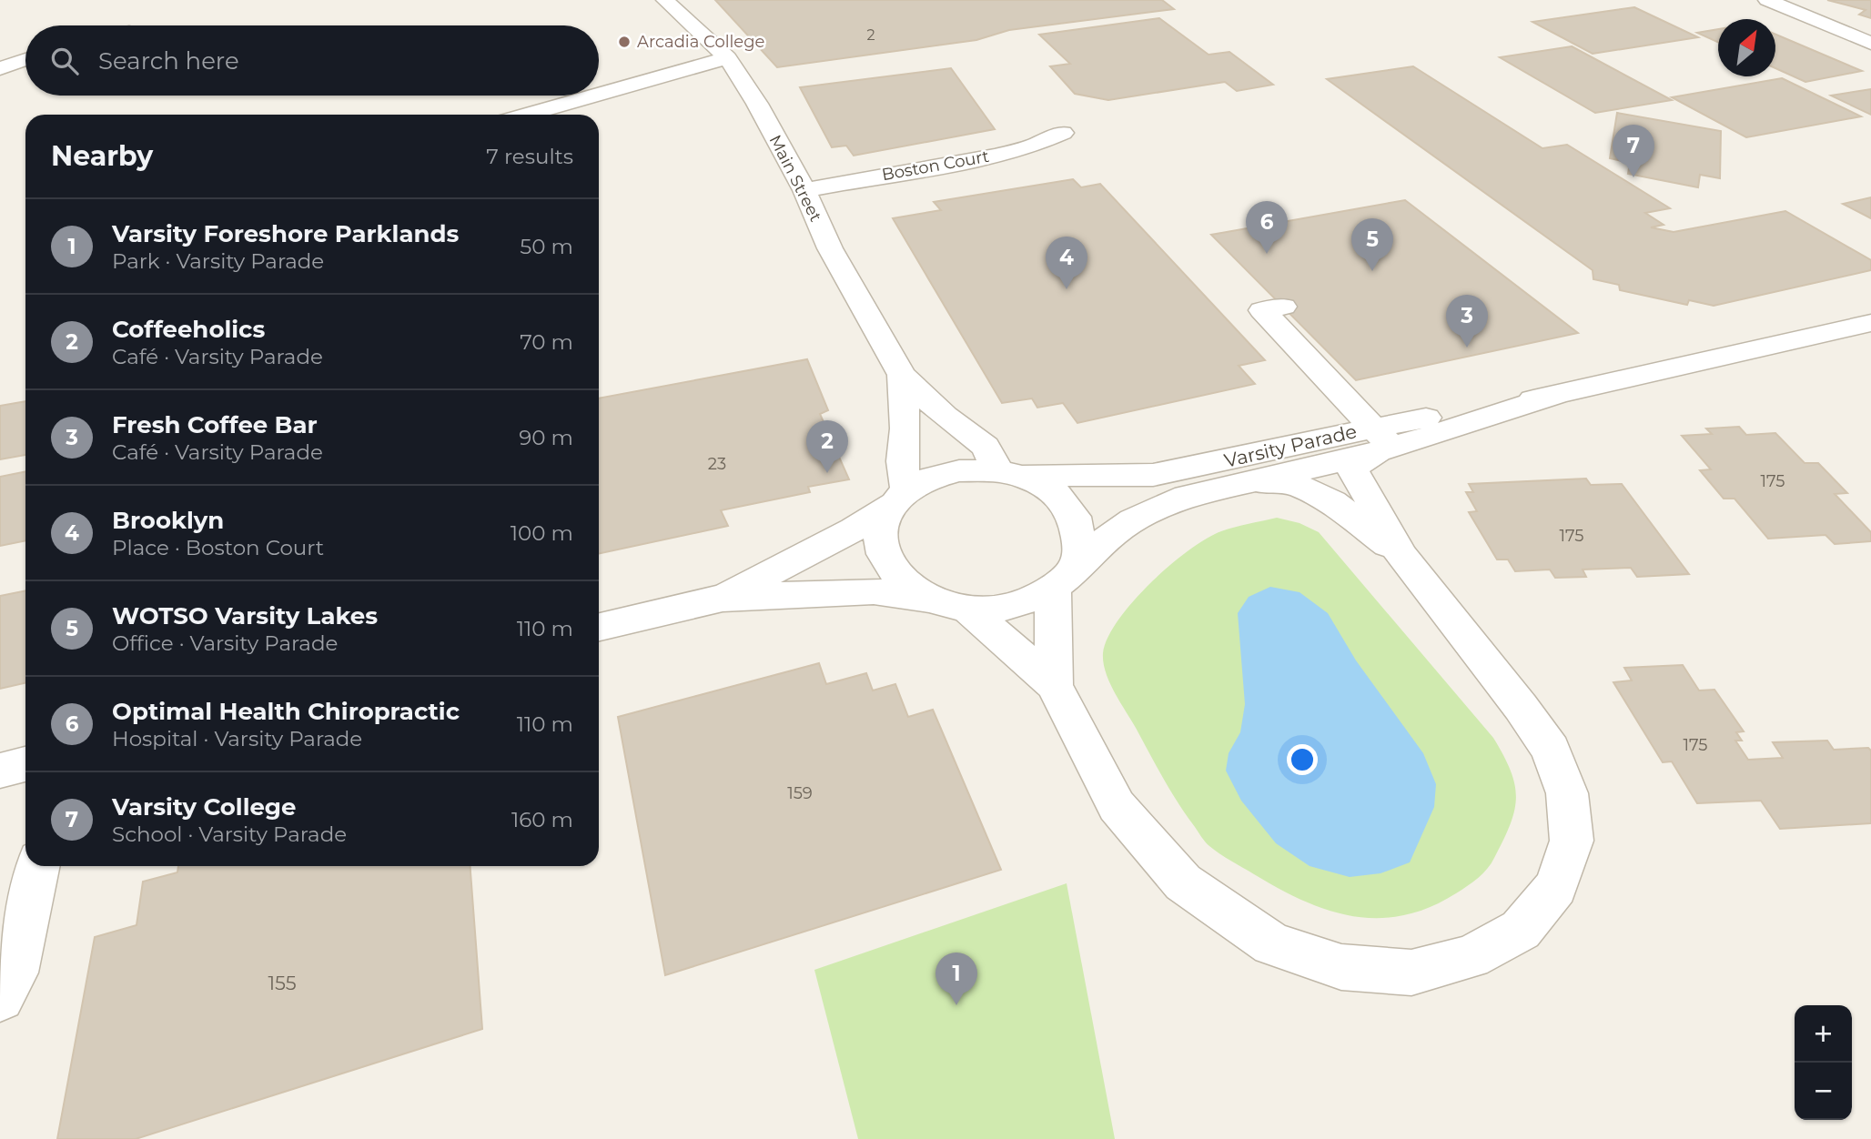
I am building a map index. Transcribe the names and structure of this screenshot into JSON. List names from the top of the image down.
{
  "streets": {
    "street": ["Boston Court", "Main Street", "Varsity Parade"]
  },
  "crossings": [
    ["Boston Court", "Main Street"]
  ],
  "places": ["Arcadia College"],
  "house_numbers": [
    "2",
    "23",
    "175",
    "175",
    "175",
    "159",
    "155"
  ],
  "north": "top right",
  "page": {
    "search": "Search here",
    "heading": ["Nearby", "7 results"],
    "pins": [
      "7",
      "6",
      "5",
      "4",
      "3",
      "2",
      "1"
    ],
    "list": [
      {
        "mark": "1",
        "name": "Varsity Foreshore Parklands",
        "note": "Park · Varsity Parade",
        "value": "50 m"
      },
      {
        "mark": "2",
        "name": "Coffeeholics",
        "note": "Café · Varsity Parade",
        "value": "70 m"
      },
      {
        "mark": "3",
        "name": "Fresh Coffee Bar",
        "note": "Café · Varsity Parade",
        "value": "90 m"
      },
      {
        "mark": "4",
        "name": "Brooklyn",
        "note": "Place · Boston Court",
        "value": "100 m"
      },
      {
        "mark": "5",
        "name": "WOTSO Varsity Lakes",
        "note": "Office · Varsity Parade",
        "value": "110 m"
      },
      {
        "mark": "6",
        "name": "Optimal Health Chiropractic",
        "note": "Hospital · Varsity Parade",
        "value": "110 m"
      },
      {
        "mark": "7",
        "name": "Varsity College",
        "note": "School · Varsity Parade",
        "value": "160 m"
      }
    ],
    "map_buttons": ["+", "−"]
  }
}
